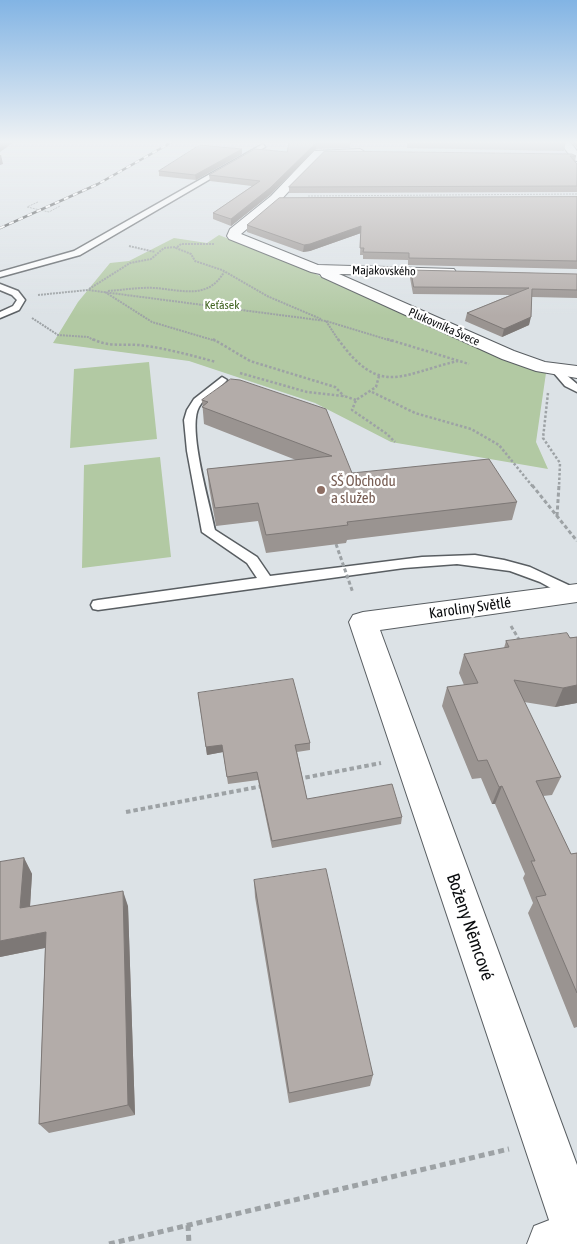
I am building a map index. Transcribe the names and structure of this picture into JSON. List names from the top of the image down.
{
  "streets": {
    "street": [
      "Majakovského",
      "Plukovníka Švece",
      "Karoliny Světlé",
      "Boženy Němcové"
    ]
  },
  "crossings": [
    ["Majakovského", "Plukovníka Švece"],
    ["Karoliny Světlé", "Boženy Němcové"]
  ],
  "parks": ["Keťásek"],
  "places": ["SŠ Obchodu a služeb"]
}
